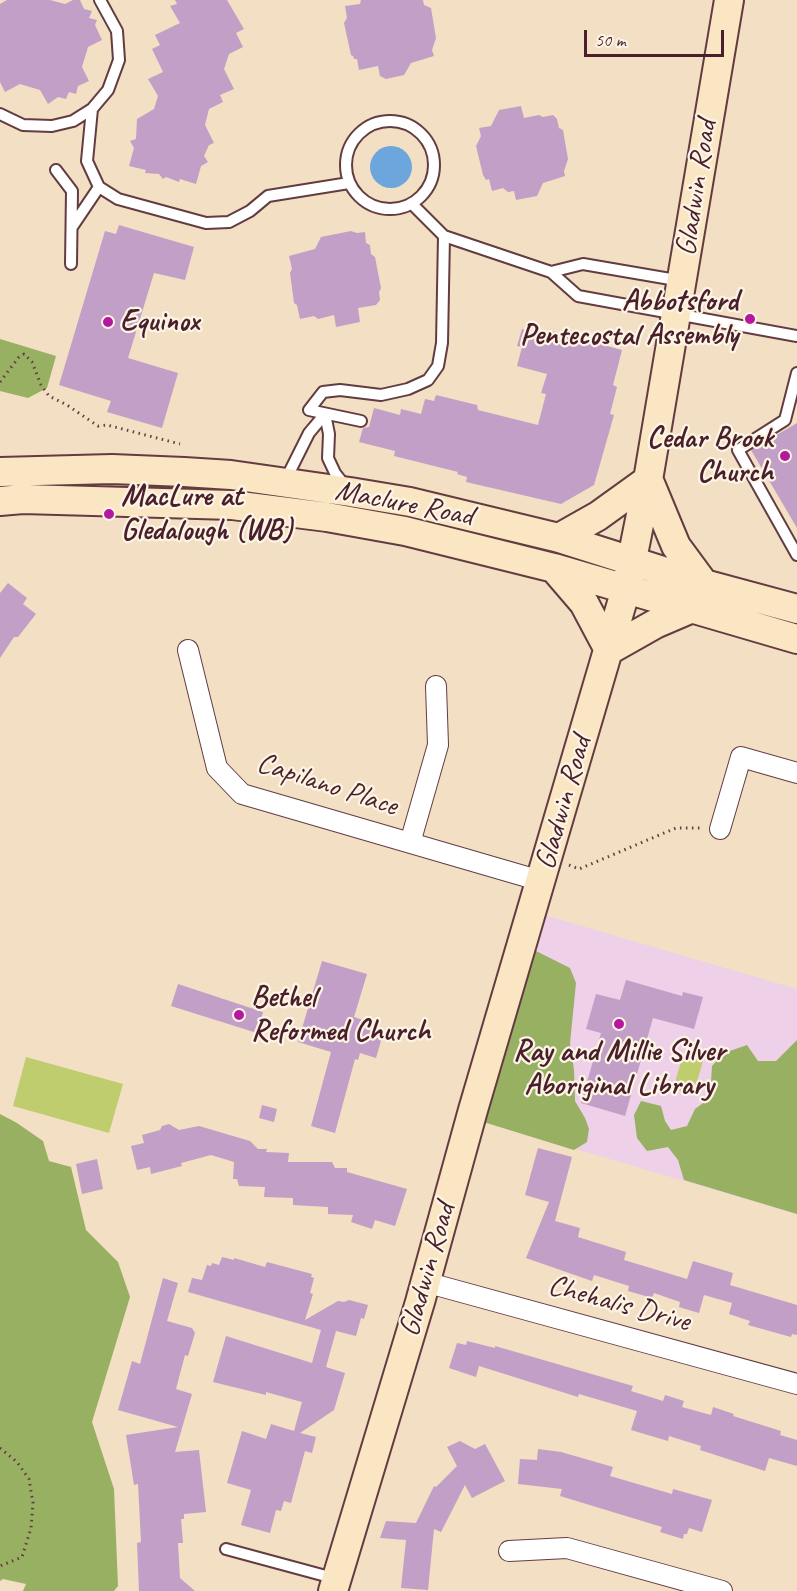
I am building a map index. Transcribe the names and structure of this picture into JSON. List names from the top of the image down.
{
  "streets": {
    "main road": ["Gladwin Road", "Maclure Road"],
    "street": ["Capilano Place", "Chehalis Drive"]
  },
  "crossings": [
    ["Gladwin Road", "Maclure Road"],
    ["Gladwin Road", "Capilano Place"],
    ["Gladwin Road", "Chehalis Drive"]
  ],
  "places": [
    "Abbotsford Pentecostal Assembly",
    "Equinox",
    "Cedar Brook Church",
    "MacLure at Gledalough (WB)",
    "Bethel Reformed Church",
    "Ray and Millie Silver Aboriginal Library"
  ],
  "scale_bar": "50 m"
}
